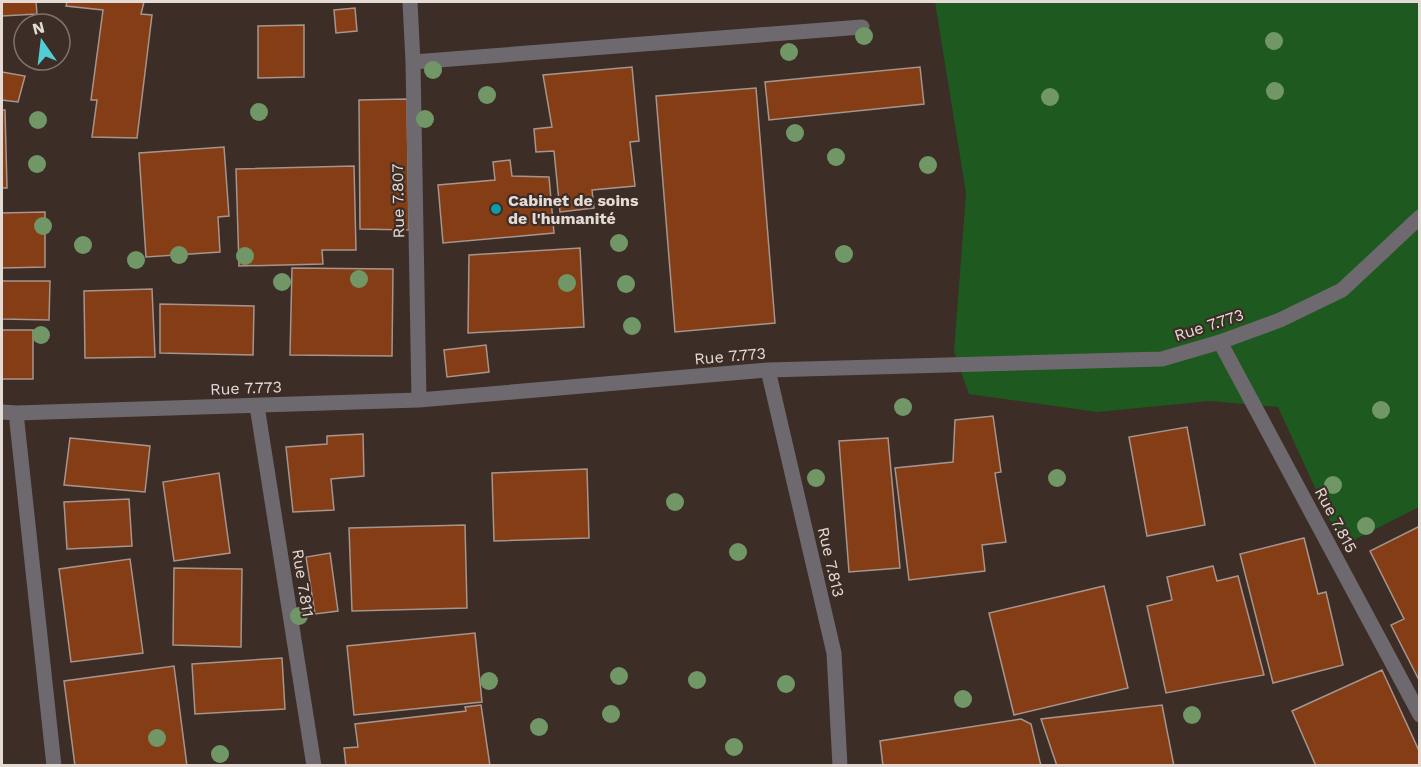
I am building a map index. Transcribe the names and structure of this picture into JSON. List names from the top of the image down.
{
  "streets": {
    "street": [
      "Rue 7.807",
      "Rue 7.773",
      "Rue 7.815",
      "Rue 7.813",
      "Rue 7.811"
    ]
  },
  "crossings": [
    ["Rue 7.807", "Rue 7.773"],
    ["Rue 7.773", "Rue 7.815"],
    ["Rue 7.773", "Rue 7.813"],
    ["Rue 7.773", "Rue 7.811"]
  ],
  "places": ["Cabinet de soins de l'humanité"],
  "north": "top"
}
